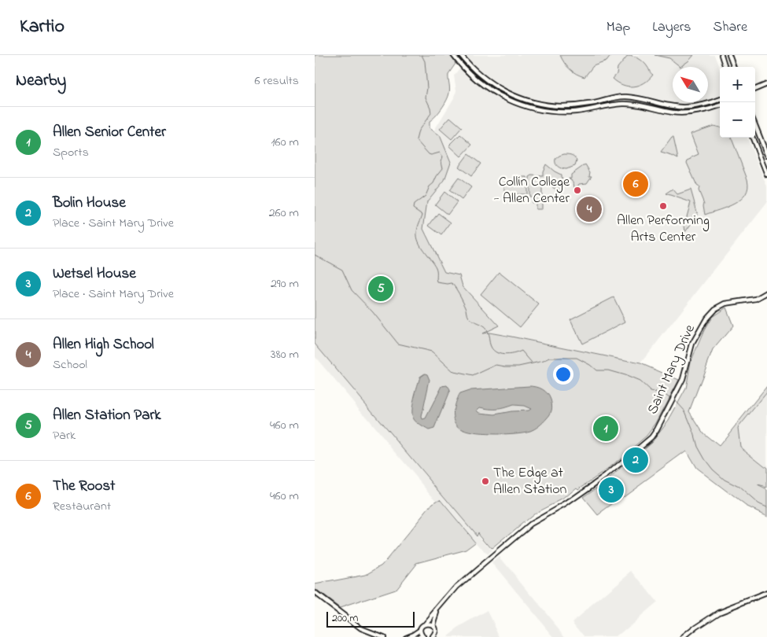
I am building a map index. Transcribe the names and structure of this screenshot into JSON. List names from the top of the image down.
{
  "streets": {
    "street": ["Saint Mary Drive"]
  },
  "places": ["Collin College - Allen Center", "Allen Performing Arts Center", "The Edge at Allen Station"],
  "scale_bar": "200 m",
  "north": "top left",
  "page": {
    "header": "Kartio",
    "nav": ["Map", "Layers", "Share"],
    "heading": ["Nearby", "6 results"],
    "map_buttons": ["+", "−"],
    "list": [
      {
        "mark": "1",
        "name": "Allen Senior Center",
        "note": "Sports",
        "value": "160 m"
      },
      {
        "mark": "2",
        "name": "Bolin House",
        "note": "Place · Saint Mary Drive",
        "value": "260 m"
      },
      {
        "mark": "3",
        "name": "Wetsel House",
        "note": "Place · Saint Mary Drive",
        "value": "290 m"
      },
      {
        "mark": "4",
        "name": "Allen High School",
        "note": "School",
        "value": "380 m"
      },
      {
        "mark": "5",
        "name": "Allen Station Park",
        "note": "Park",
        "value": "460 m"
      },
      {
        "mark": "6",
        "name": "The Roost",
        "note": "Restaurant",
        "value": "460 m"
      }
    ],
    "pins": [
      "6",
      "4",
      "5",
      "1",
      "2",
      "3"
    ],
    "scale": "200 m"
  }
}
